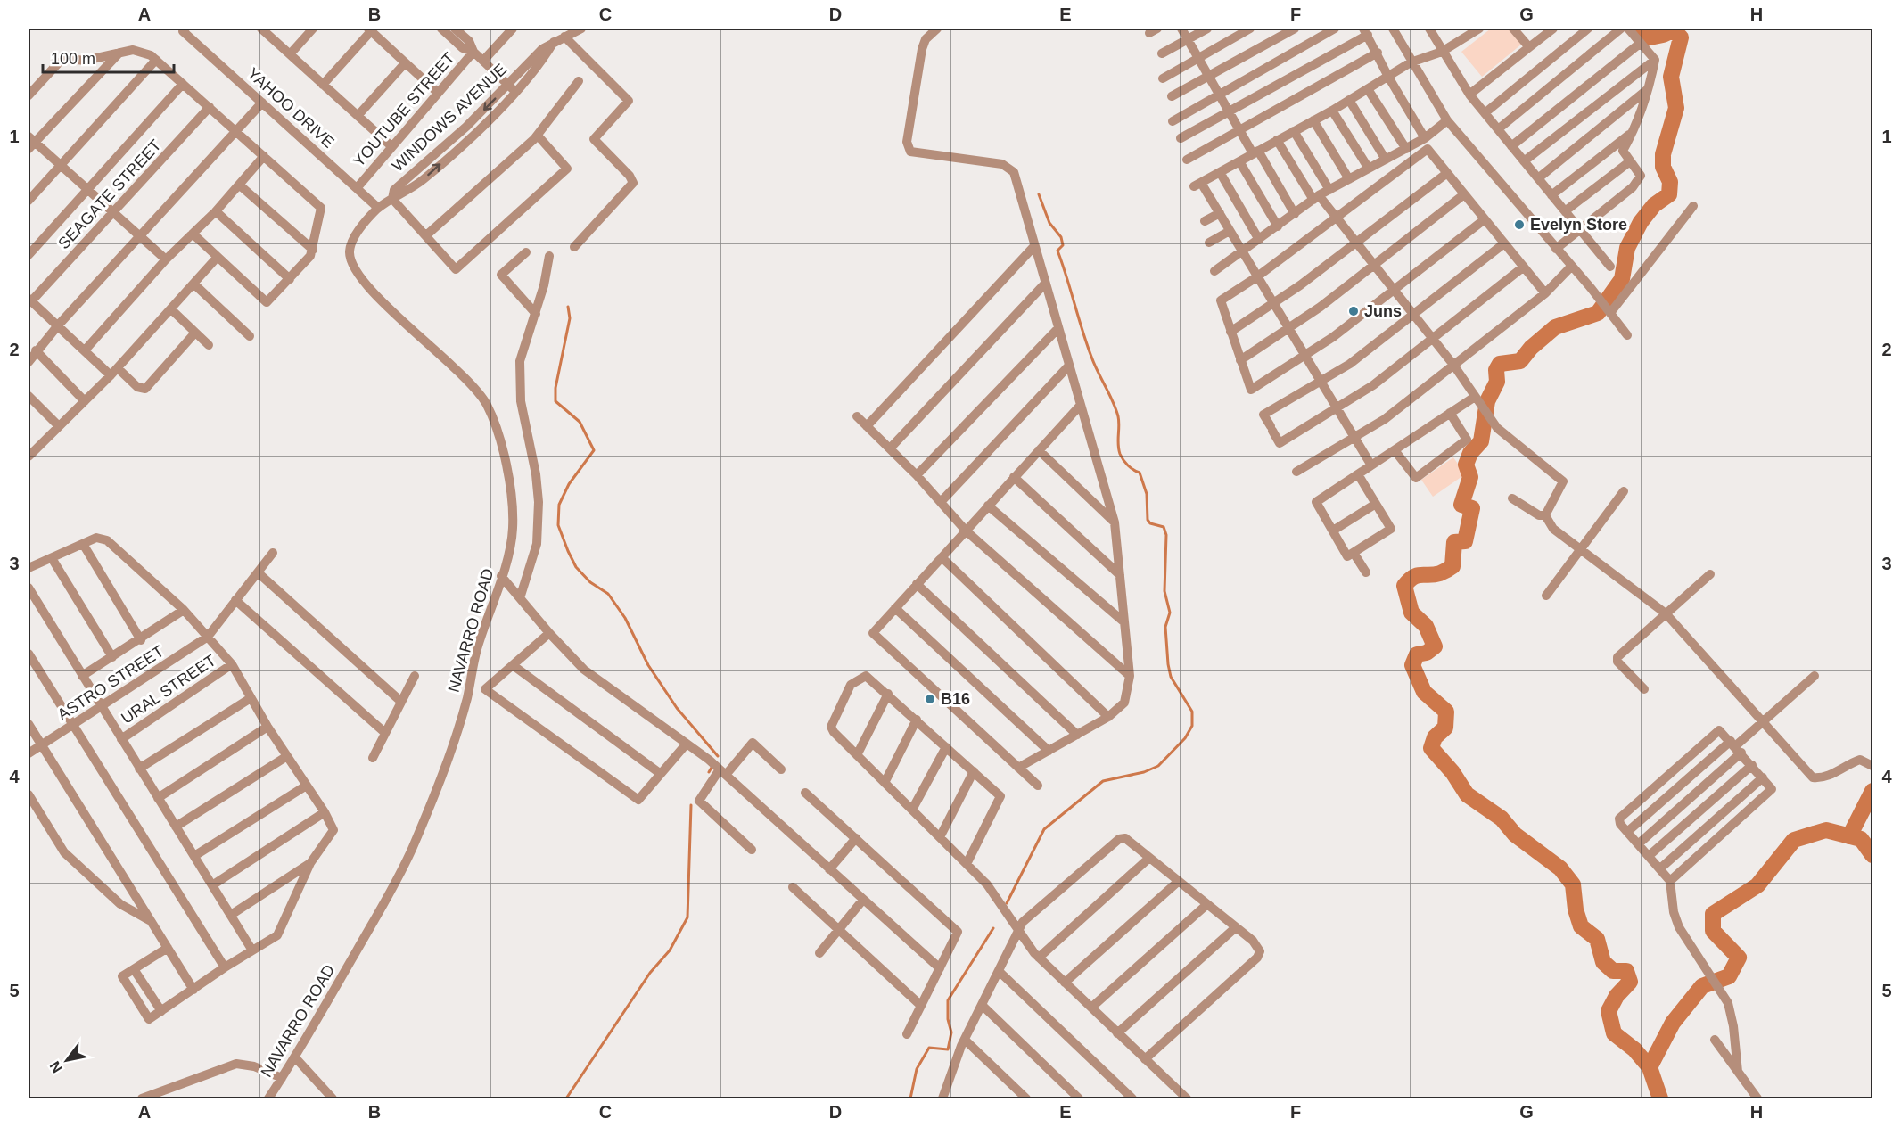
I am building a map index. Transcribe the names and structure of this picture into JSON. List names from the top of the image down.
{
  "streets": {
    "street": [
      "YAHOO DRIVE",
      "YOUTUBE STREET",
      "WINDOWS AVENUE",
      "SEAGATE STREET",
      "NAVARRO ROAD",
      "ASTRO STREET",
      "URAL STREET"
    ]
  },
  "crossings": [
    ["YAHOO DRIVE", "YOUTUBE STREET"],
    ["YAHOO DRIVE", "NAVARRO ROAD"],
    ["WINDOWS AVENUE", "NAVARRO ROAD"]
  ],
  "places": ["Evelyn Store", "Juns", "B16"],
  "scale_bar": "100 m",
  "north": "bottom left",
  "grid": {
    "columns": [
      "A",
      "B",
      "C",
      "D",
      "E",
      "F",
      "G",
      "H"
    ],
    "rows": [
      "1",
      "2",
      "3",
      "4",
      "5"
    ]
  }
}
